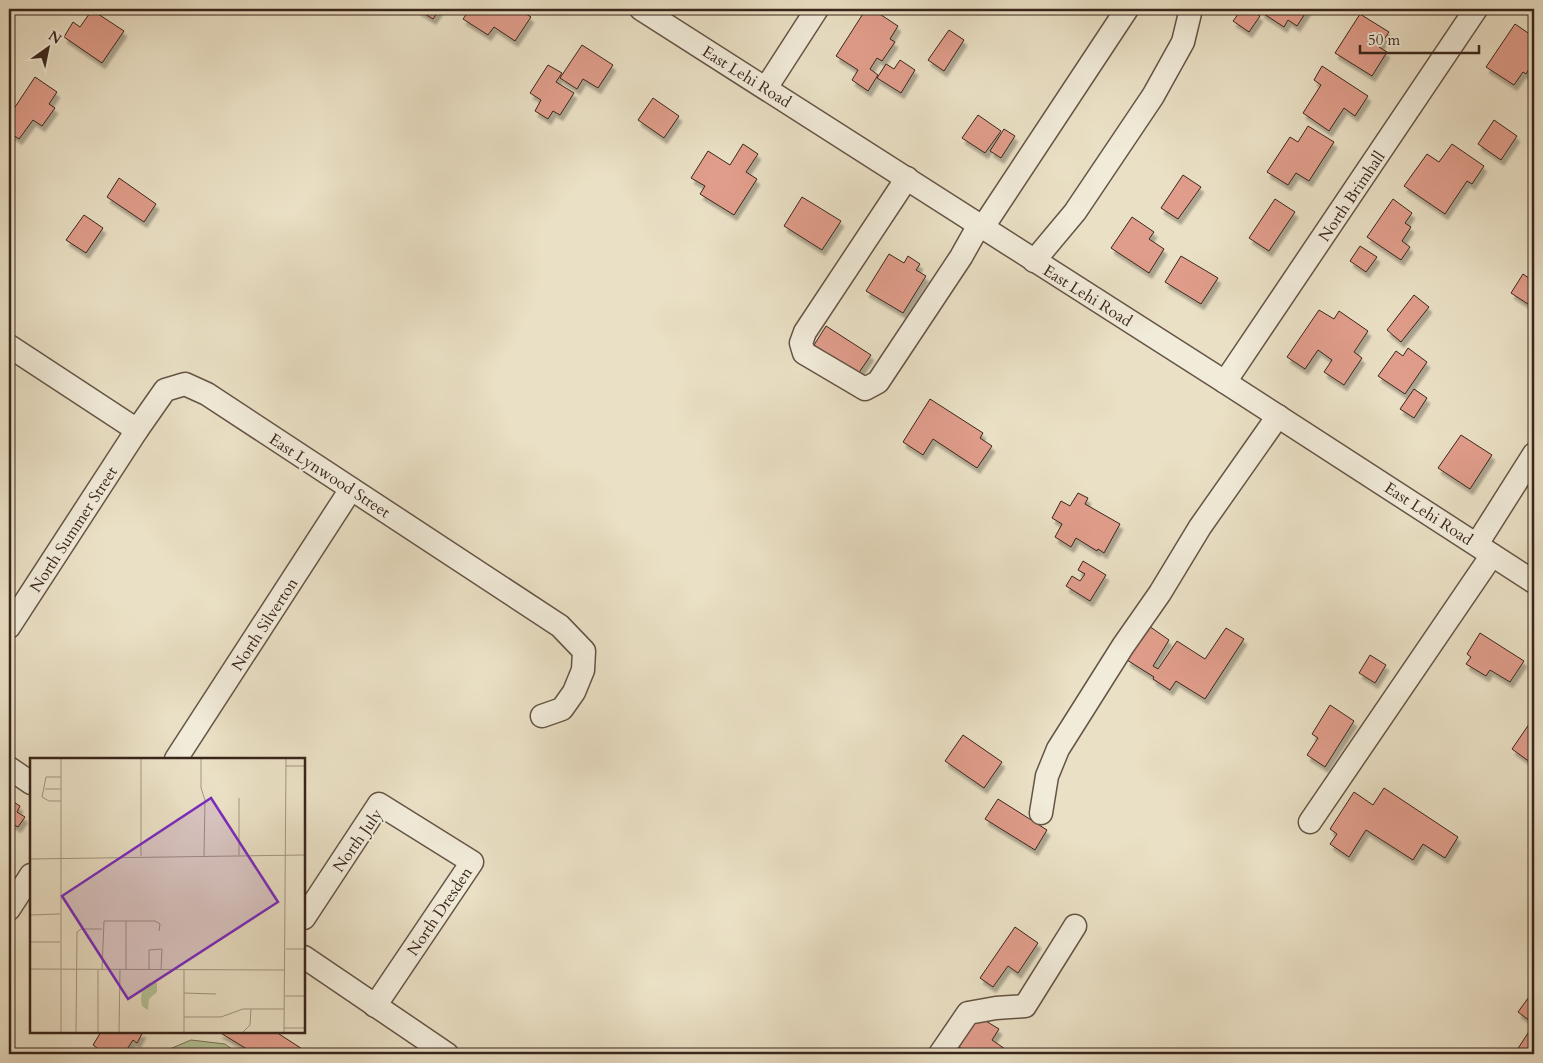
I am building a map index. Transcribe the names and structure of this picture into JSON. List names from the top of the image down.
{
  "streets": {
    "street": [
      "East Lehi Road",
      "North Brimhall",
      "East Lynwood Street",
      "North Summer Street",
      "North Silverton",
      "North July",
      "North Dresden"
    ]
  },
  "crossings": [
    ["East Lehi Road", "North Brimhall"],
    ["East Lynwood Street", "North Summer Street"],
    ["East Lynwood Street", "North Silverton"],
    ["North July", "North Dresden"]
  ],
  "scale_bar": "50 m",
  "north": "top right"
}
